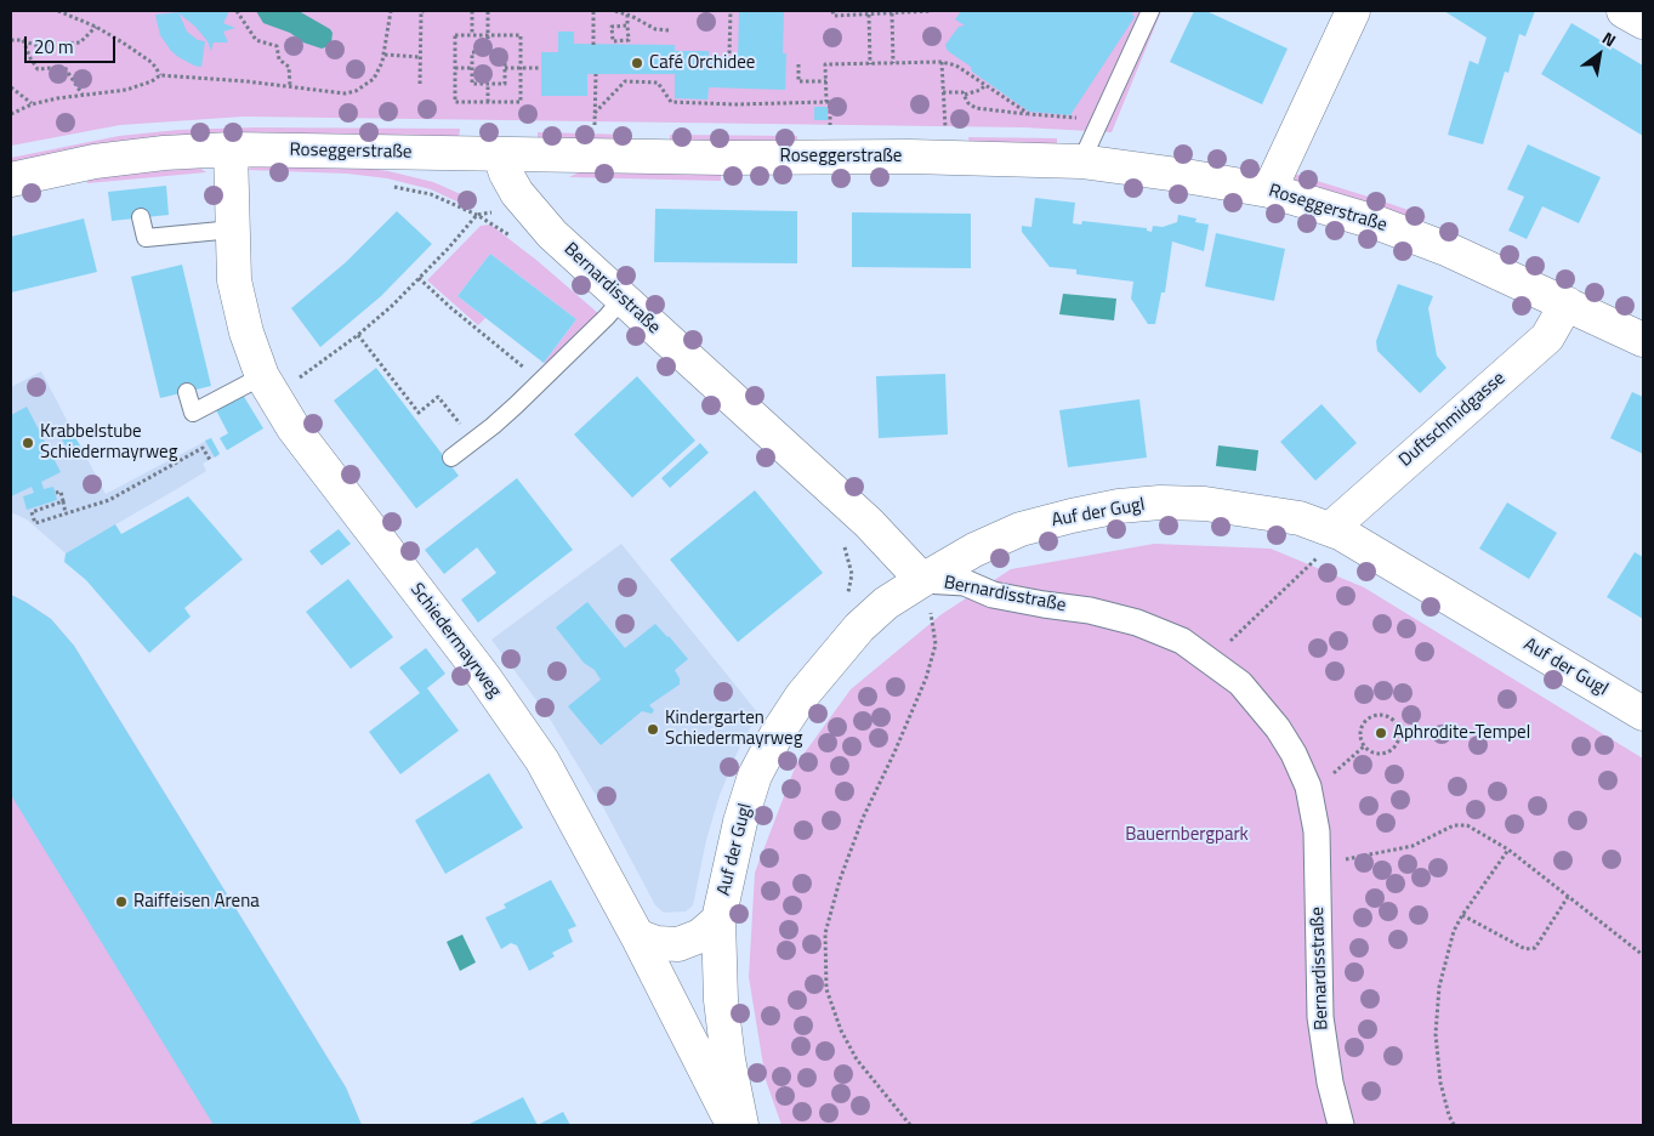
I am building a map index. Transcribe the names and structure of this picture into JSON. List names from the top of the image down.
{
  "streets": {
    "street": [
      "Roseggerstraße",
      "Bernardisstraße",
      "Duftschmidgasse",
      "Auf der Gugl",
      "Schiedermayrweg"
    ]
  },
  "crossings": [
    ["Roseggerstraße", "Bernardisstraße"],
    ["Roseggerstraße", "Duftschmidgasse"],
    ["Roseggerstraße", "Schiedermayrweg"],
    ["Bernardisstraße", "Auf der Gugl"],
    ["Duftschmidgasse", "Auf der Gugl"],
    ["Auf der Gugl", "Schiedermayrweg"]
  ],
  "parks": ["Bauernbergpark"],
  "places": [
    "Café Orchidee",
    "Krabbelstube Schiedermayrweg",
    "Kindergarten Schiedermayrweg",
    "Aphrodite-Tempel",
    "Raiffeisen Arena"
  ],
  "scale_bar": "20 m",
  "north": "top right"
}
